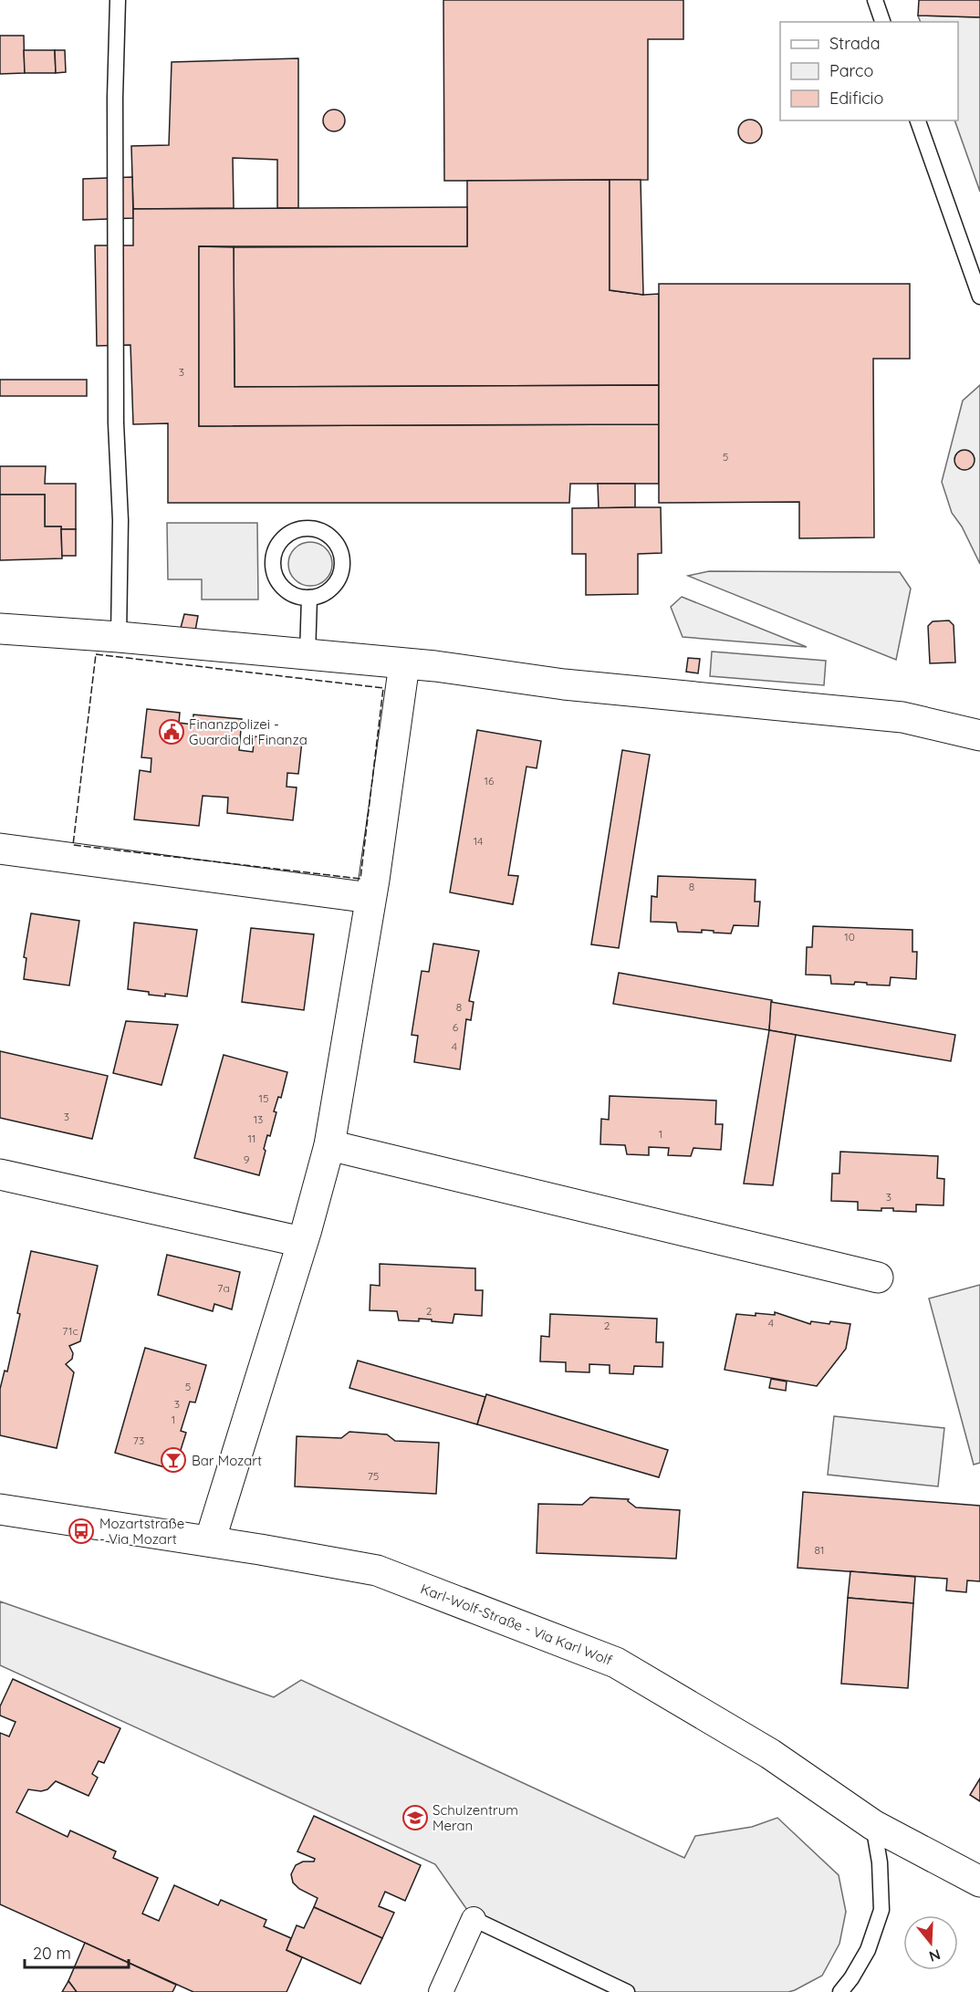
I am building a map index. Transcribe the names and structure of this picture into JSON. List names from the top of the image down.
{
  "streets": {
    "street": ["Karl-Wolf-Straße - Via Karl Wolf"]
  },
  "places": {
    "public building": ["Finanzpolizei - Guardia di Finanza"],
    "bar": ["Bar Mozart"],
    "bus stop": ["Mozartstraße - Via Mozart"],
    "school or university": ["Schulzentrum Meran"]
  },
  "house_numbers": [
    "3",
    "5",
    "16",
    "14",
    "8",
    "10",
    "8",
    "6",
    "4",
    "15",
    "3",
    "13",
    "1",
    "11",
    "9",
    "3",
    "7a",
    "2",
    "4",
    "2",
    "71c",
    "5",
    "3",
    "1",
    "73",
    "75",
    "81"
  ],
  "legend": ["Strada", "Parco", "Edificio"],
  "scale_bar": "20 m",
  "north": "bottom"
}
